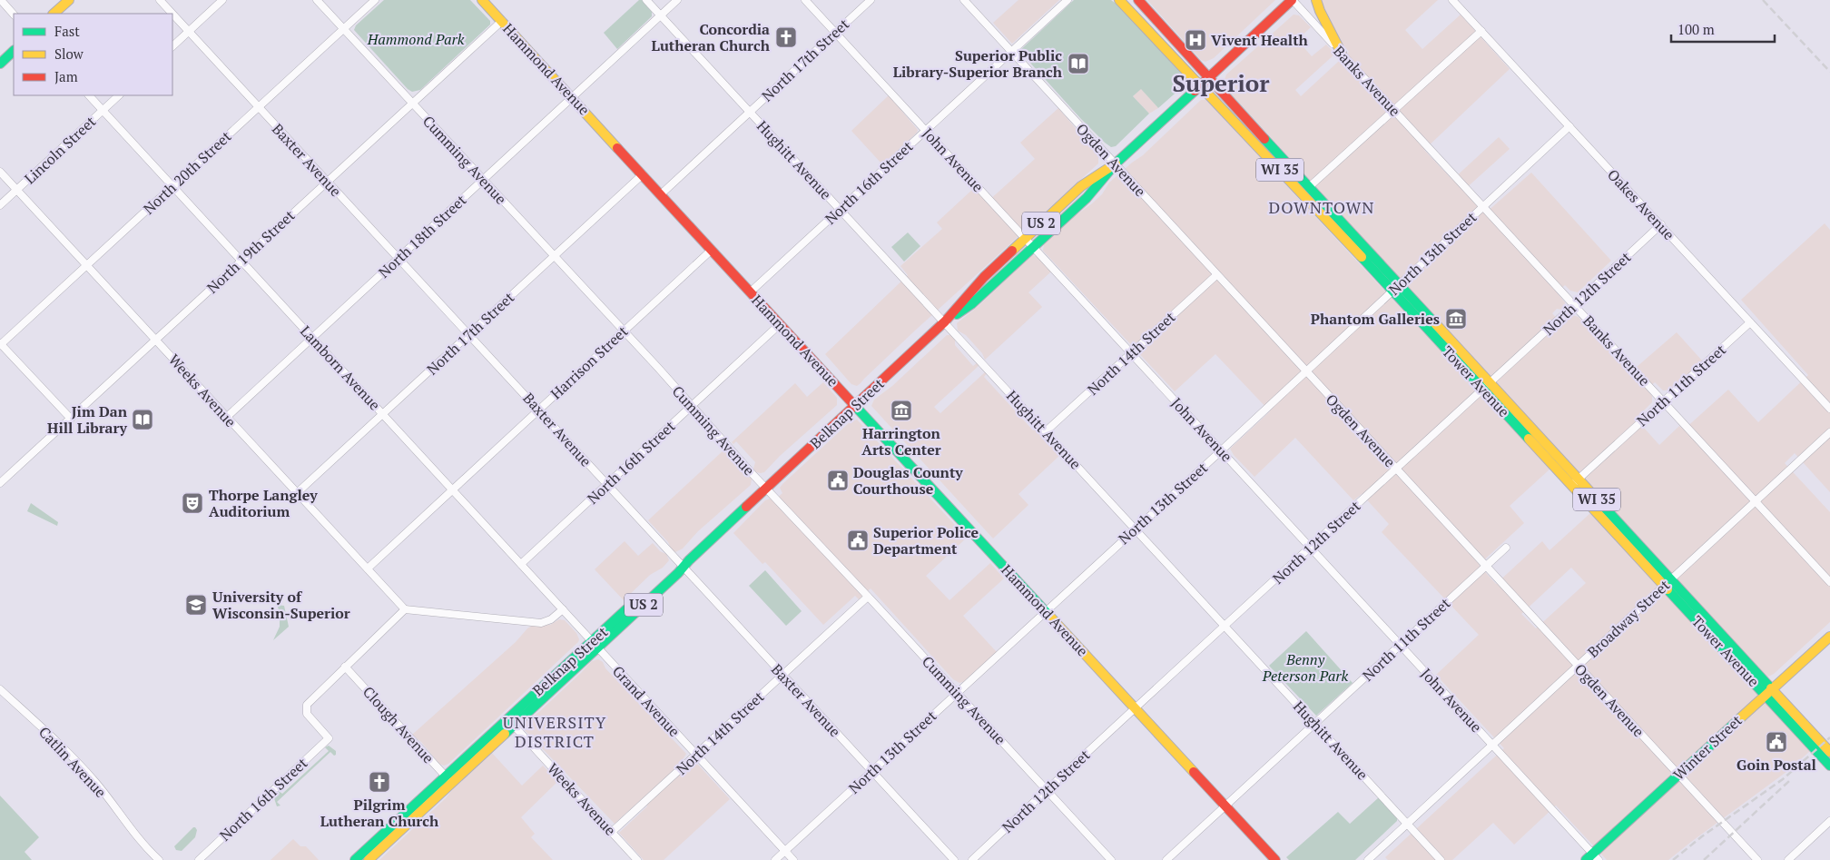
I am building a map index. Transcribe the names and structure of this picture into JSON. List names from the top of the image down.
{
  "streets": {
    "main road": [
      "Hammond Avenue",
      "WI 35",
      "US 2",
      "Tower Avenue",
      "Belknap Street",
      "Winter Street"
    ],
    "street": [
      "North 17th Street",
      "Banks Avenue",
      "Lincoln Street",
      "Baxter Avenue",
      "Cumming Avenue",
      "Hughitt Avenue",
      "John Avenue",
      "Ogden Avenue",
      "North 20th Street",
      "North 16th Street",
      "Oakes Avenue",
      "North 18th Street",
      "North 19th Street",
      "North 13th Street",
      "North 12th Street",
      "North 14th Street",
      "Harrison Street",
      "Lamborn Avenue",
      "North 11th Street",
      "Weeks Avenue",
      "Broadway Street",
      "Grand Avenue",
      "Clough Avenue",
      "Catlin Avenue"
    ]
  },
  "crossings": [
    ["North 17th Street", "Hammond Avenue"],
    ["North 17th Street", "Baxter Avenue"],
    ["North 17th Street", "Cumming Avenue"],
    ["North 17th Street", "Hughitt Avenue"],
    ["North 17th Street", "John Avenue"],
    ["North 17th Street", "Lamborn Avenue"],
    ["North 17th Street", "Weeks Avenue"],
    ["Hammond Avenue", "North 16th Street"],
    ["Hammond Avenue", "North 18th Street"],
    ["Hammond Avenue", "North 19th Street"],
    ["Hammond Avenue", "North 13th Street"],
    ["Hammond Avenue", "North 12th Street"],
    ["Hammond Avenue", "Harrison Street"],
    ["Hammond Avenue", "North 11th Street"],
    ["Hammond Avenue", "Belknap Street"],
    ["Banks Avenue", "North 13th Street"],
    ["Banks Avenue", "North 12th Street"],
    ["Banks Avenue", "North 11th Street"],
    ["Banks Avenue", "Belknap Street"],
    ["Banks Avenue", "Broadway Street"],
    ["Lincoln Street", "Lamborn Avenue"],
    ["Lincoln Street", "Weeks Avenue"],
    ["Baxter Avenue", "North 20th Street"],
    ["Baxter Avenue", "North 16th Street"],
    ["Baxter Avenue", "North 18th Street"],
    ["Baxter Avenue", "North 19th Street"],
    ["Baxter Avenue", "North 13th Street"],
    ["Baxter Avenue", "North 14th Street"],
    ["Baxter Avenue", "Harrison Street"],
    ["Baxter Avenue", "Belknap Street"],
    ["Cumming Avenue", "North 20th Street"],
    ["Cumming Avenue", "North 16th Street"],
    ["Cumming Avenue", "North 18th Street"],
    ["Cumming Avenue", "North 19th Street"],
    ["Cumming Avenue", "North 13th Street"],
    ["Cumming Avenue", "North 12th Street"],
    ["Cumming Avenue", "North 14th Street"],
    ["Cumming Avenue", "Harrison Street"],
    ["Cumming Avenue", "Belknap Street"],
    ["Hughitt Avenue", "North 16th Street"],
    ["Hughitt Avenue", "North 18th Street"],
    ["Hughitt Avenue", "North 13th Street"],
    ["Hughitt Avenue", "North 12th Street"],
    ["Hughitt Avenue", "North 14th Street"],
    ["Hughitt Avenue", "North 11th Street"],
    ["Hughitt Avenue", "Belknap Street"],
    ["Hughitt Avenue", "Broadway Street"],
    ["John Avenue", "North 16th Street"],
    ["John Avenue", "North 13th Street"],
    ["John Avenue", "North 12th Street"],
    ["John Avenue", "North 14th Street"],
    ["John Avenue", "North 11th Street"],
    ["John Avenue", "Belknap Street"],
    ["John Avenue", "Broadway Street"],
    ["John Avenue", "Winter Street"],
    ["Ogden Avenue", "North 16th Street"],
    ["Ogden Avenue", "North 13th Street"],
    ["Ogden Avenue", "North 12th Street"],
    ["Ogden Avenue", "North 14th Street"],
    ["Ogden Avenue", "North 11th Street"],
    ["Ogden Avenue", "Belknap Street"],
    ["Ogden Avenue", "Broadway Street"],
    ["Ogden Avenue", "Winter Street"],
    ["North 20th Street", "Lamborn Avenue"],
    ["North 20th Street", "Weeks Avenue"],
    ["North 16th Street", "Lamborn Avenue"],
    ["North 16th Street", "Clough Avenue"],
    ["Oakes Avenue", "North 13th Street"],
    ["Oakes Avenue", "North 12th Street"],
    ["Oakes Avenue", "North 11th Street"],
    ["North 18th Street", "Lamborn Avenue"],
    ["North 18th Street", "Weeks Avenue"],
    ["North 19th Street", "Lamborn Avenue"],
    ["North 19th Street", "Weeks Avenue"],
    ["North 13th Street", "Tower Avenue"],
    ["North 13th Street", "Grand Avenue"],
    ["North 12th Street", "Tower Avenue"],
    ["North 14th Street", "Weeks Avenue"],
    ["North 14th Street", "Grand Avenue"],
    ["Harrison Street", "Lamborn Avenue"],
    ["Harrison Street", "Weeks Avenue"],
    ["Lamborn Avenue", "Belknap Street"],
    ["Lamborn Avenue", "Grand Avenue"],
    ["Tower Avenue", "North 11th Street"],
    ["Tower Avenue", "Belknap Street"],
    ["Tower Avenue", "Broadway Street"],
    ["Tower Avenue", "Winter Street"],
    ["Weeks Avenue", "Belknap Street"],
    ["Belknap Street", "Grand Avenue"],
    ["Belknap Street", "Clough Avenue"]
  ],
  "districts": ["Superior", "DOWNTOWN", "UNIVERSITY DISTRICT"],
  "parks": ["Hammond Park", "Benny Peterson Park"],
  "places": {
    "church": ["Concordia Lutheran Church", "Pilgrim Lutheran Church"],
    "hospital": ["Vivent Health"],
    "library": ["Superior Public Library-Superior Branch", "Jim Dan Hill Library"],
    "museum": ["Phantom Galleries", "Harrington Arts Center"],
    "public building": ["Douglas County Courthouse", "Superior Police Department", "Goin Postal"],
    "theatre": ["Thorpe Langley Auditorium"],
    "school or university": ["University of Wisconsin-Superior"]
  },
  "legend": ["Fast", "Slow", "Jam"],
  "scale_bar": "100 m"
}
